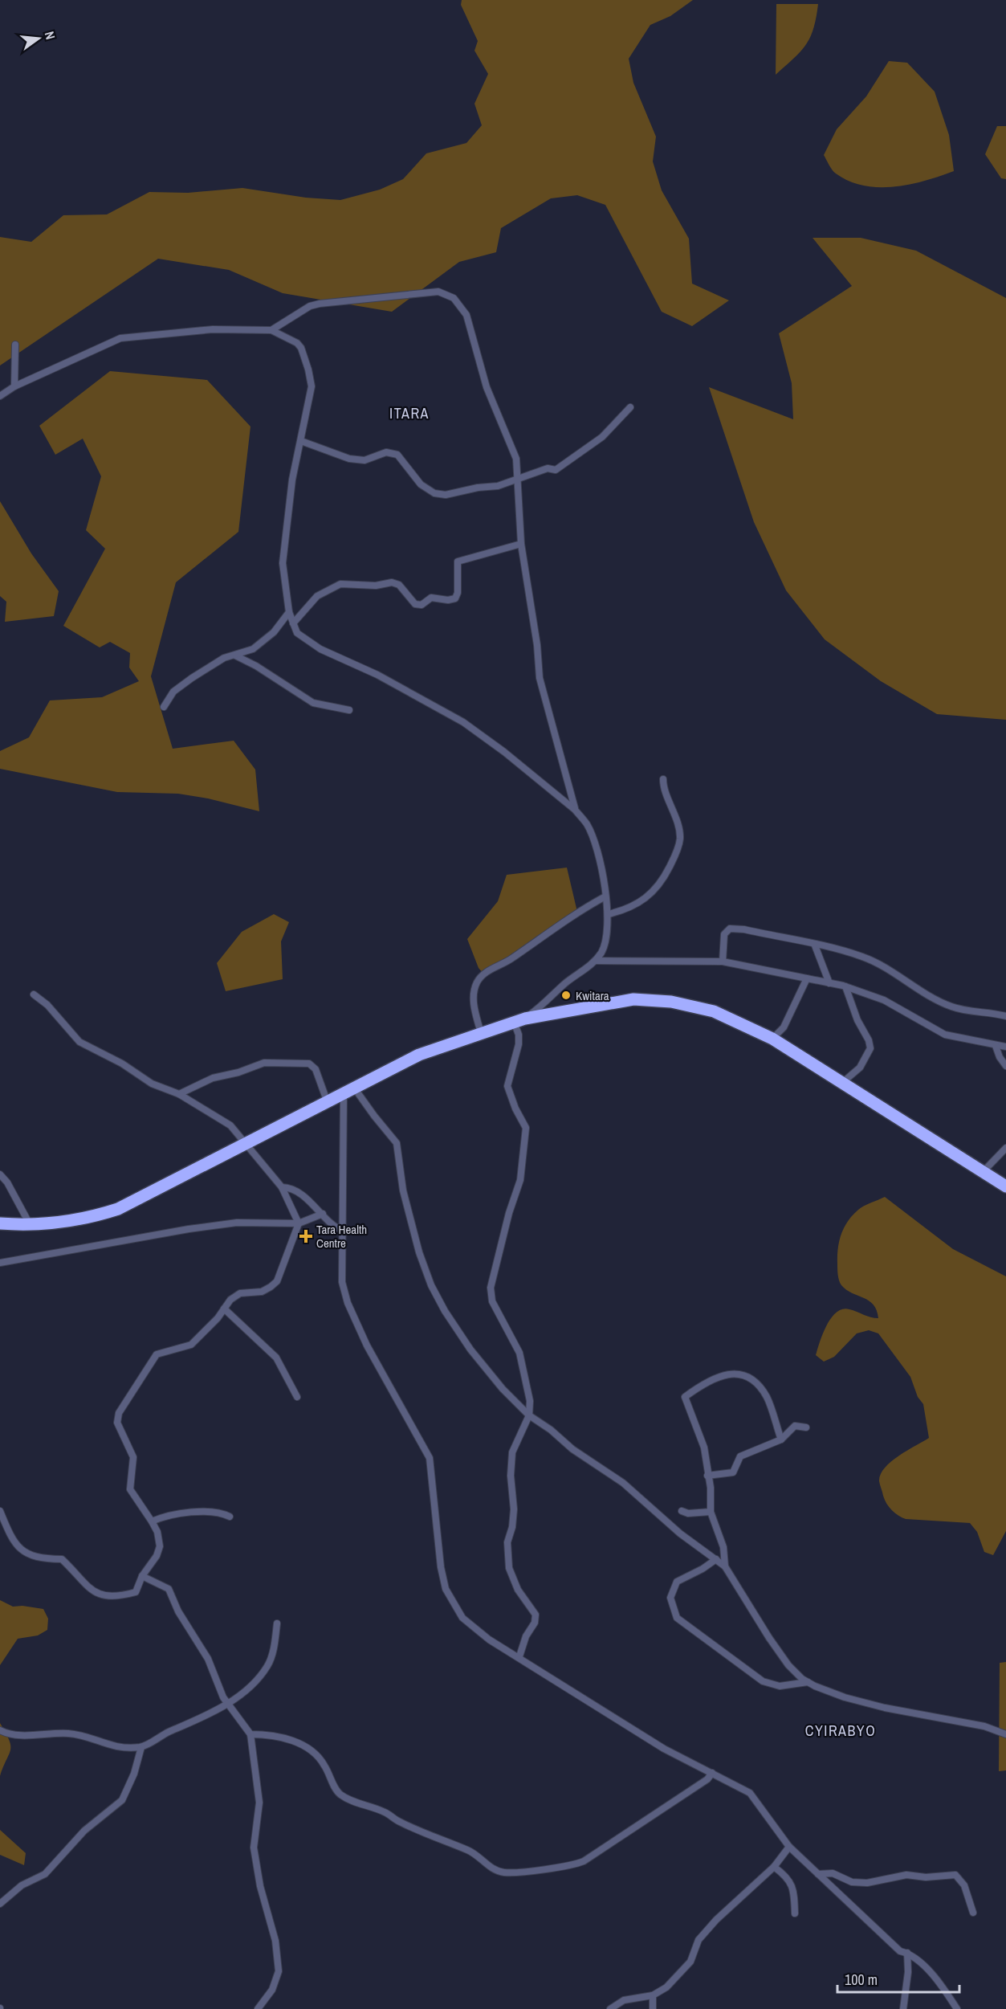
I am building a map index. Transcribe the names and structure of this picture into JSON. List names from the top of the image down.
{
  "districts": ["ITARA", "CYIRABYO"],
  "places": {
    "other": ["Kwitara"],
    "health": ["Tara Health Centre"]
  },
  "scale_bar": "100 m",
  "north": "right"
}
